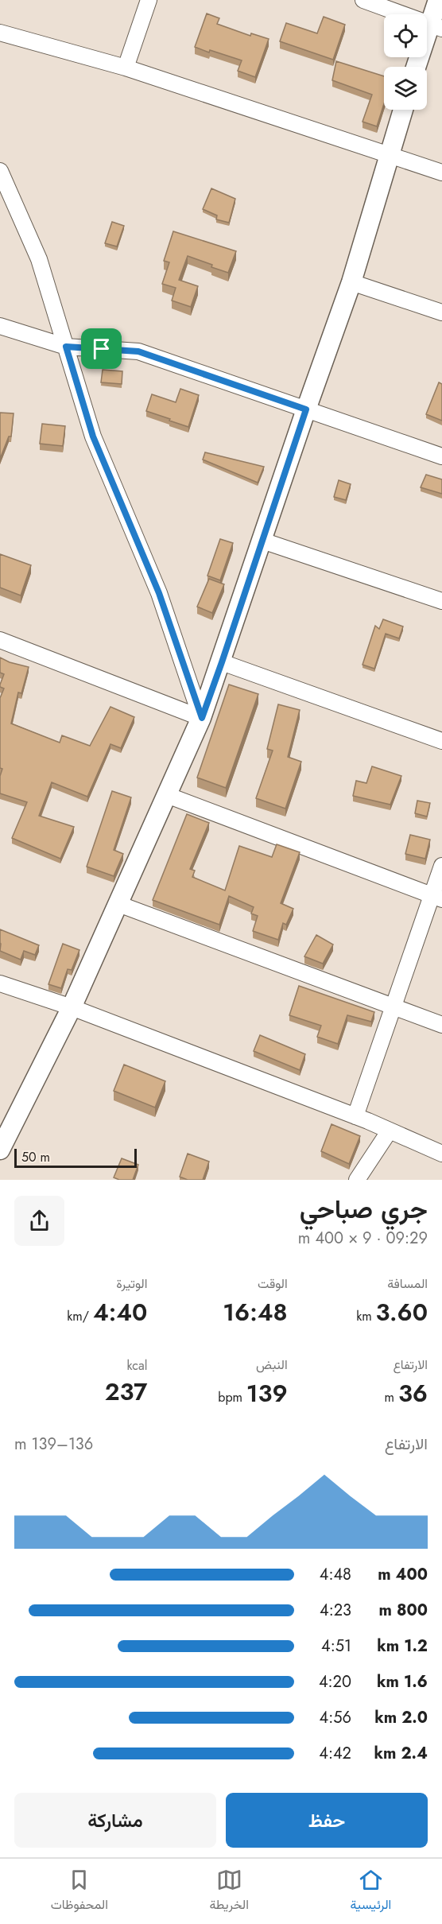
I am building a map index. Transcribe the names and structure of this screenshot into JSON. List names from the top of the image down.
{
  "scale_bar": "50 m",
  "page": {
    "scale": "50 m",
    "heading": ["جري صباحي", "09:29 · 9 × 400 m"],
    "stats": [
      ["المسافة", "3.60 km"],
      ["الوقت", "16:48"],
      ["الوتيرة", "4:40 /km"],
      ["الارتفاع", "36 m"],
      ["النبض", "139 bpm"],
      ["kcal", "237"]
    ],
    "chart": ["الارتفاع", "136–139 m"],
    "list": [
      {
        "name": "400 m",
        "note": "4:48"
      },
      {
        "name": "800 m",
        "note": "4:23"
      },
      {
        "name": "1.2 km",
        "note": "4:51"
      },
      {
        "name": "1.6 km",
        "note": "4:20"
      },
      {
        "name": "2.0 km",
        "note": "4:56"
      },
      {
        "name": "2.4 km",
        "note": "4:42"
      }
    ],
    "buttons": ["حفظ", "مشاركة"],
    "tabs": ["الرئيسية", "الخريطة", "المحفوظات"]
  }
}
